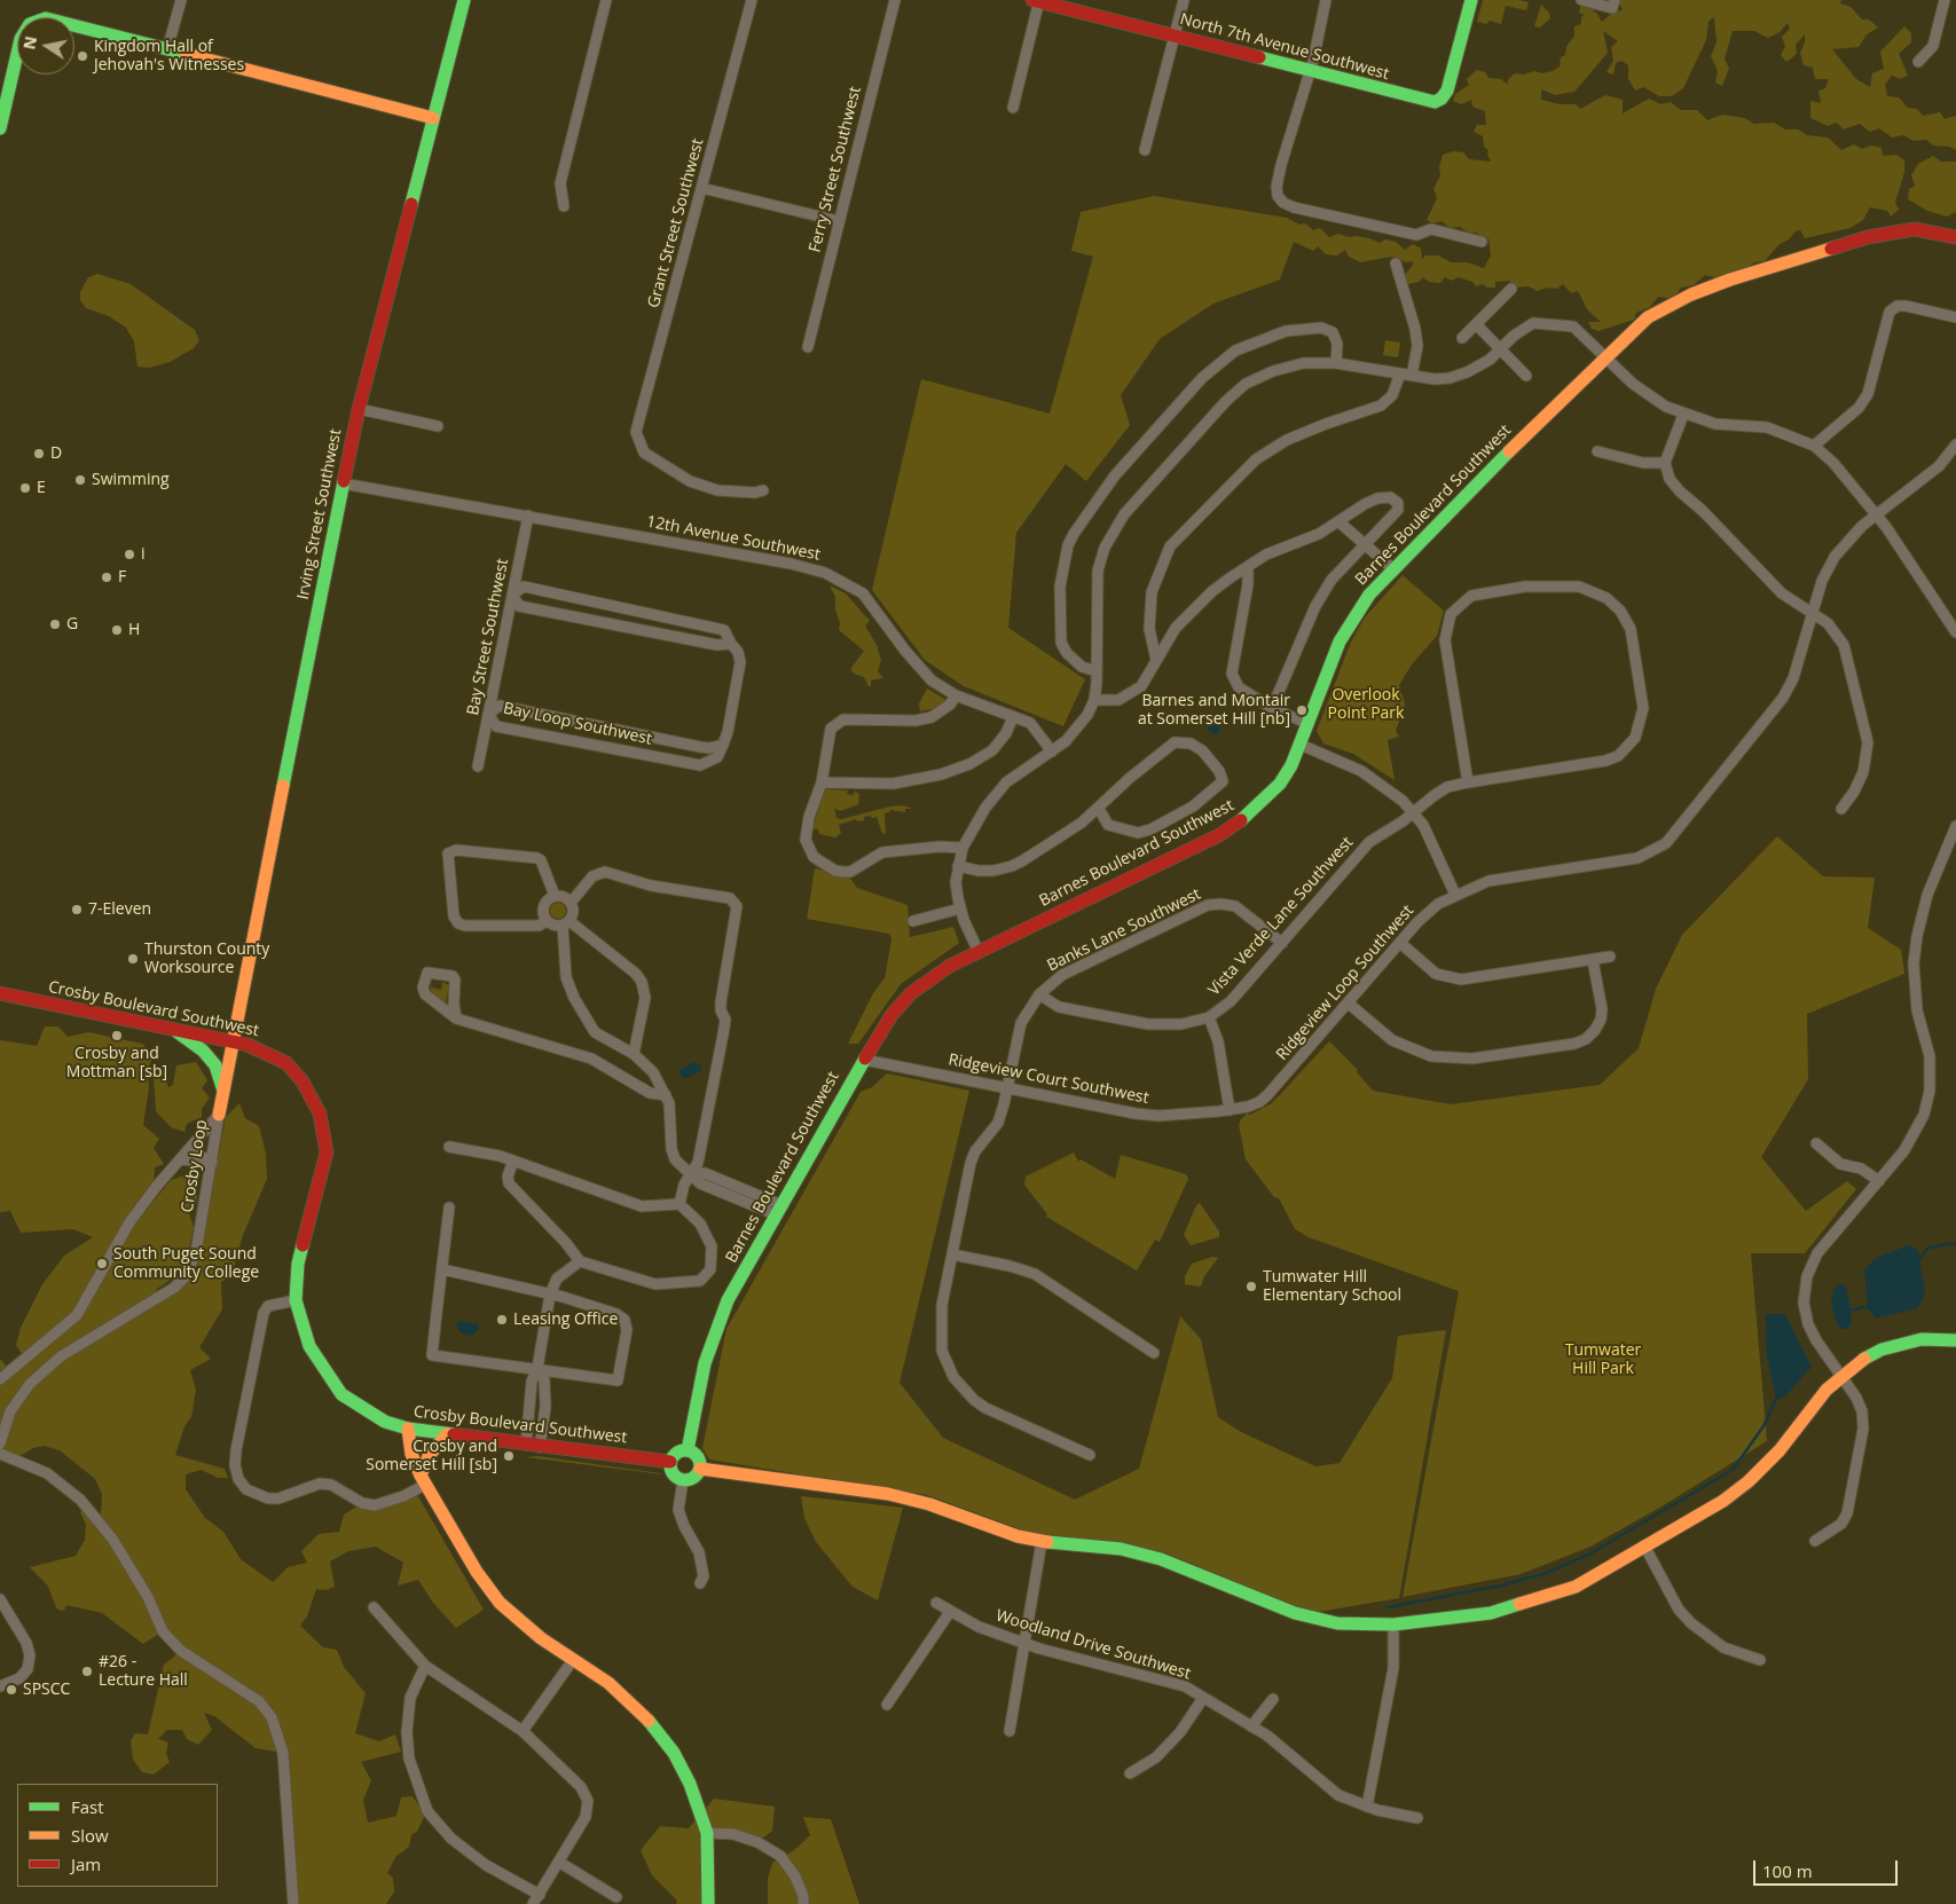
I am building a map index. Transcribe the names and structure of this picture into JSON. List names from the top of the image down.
{
  "streets": {
    "street": [
      "North 7th Avenue Southwest",
      "Ferry Street Southwest",
      "Grant Street Southwest",
      "Barnes Boulevard Southwest",
      "Irving Street Southwest",
      "12th Avenue Southwest",
      "Bay Street Southwest",
      "Bay Loop Southwest",
      "Vista Verde Lane Southwest",
      "Banks Lane Southwest",
      "Ridgeview Loop Southwest",
      "Crosby Boulevard Southwest",
      "Ridgeview Court Southwest",
      "Crosby Loop",
      "Woodland Drive Southwest"
    ]
  },
  "crossings": [
    ["Barnes Boulevard Southwest", "Crosby Boulevard Southwest"],
    ["Barnes Boulevard Southwest", "Ridgeview Court Southwest"],
    ["Irving Street Southwest", "12th Avenue Southwest"],
    ["Irving Street Southwest", "Crosby Boulevard Southwest"],
    ["Irving Street Southwest", "Crosby Loop"],
    ["12th Avenue Southwest", "Bay Street Southwest"],
    ["Bay Street Southwest", "Bay Loop Southwest"],
    ["Vista Verde Lane Southwest", "Banks Lane Southwest"],
    ["Banks Lane Southwest", "Ridgeview Court Southwest"],
    ["Ridgeview Loop Southwest", "Ridgeview Court Southwest"]
  ],
  "parks": ["Overlook Point Park", "Tumwater Hill Park"],
  "places": [
    "Kingdom Hall of Jehovah's Witnesses",
    "D",
    "Swimming",
    "E",
    "i",
    "F",
    "G",
    "H",
    "Barnes and Montair at Somerset Hill [nb]",
    "7-Eleven",
    "Thurston County Worksource",
    "Crosby and Mottman [sb]",
    "South Puget Sound Community College",
    "Tumwater Hill Elementary School",
    "Leasing Office",
    "Crosby and Somerset Hill [sb]",
    "#26 - Lecture Hall",
    "SPSCC"
  ],
  "legend": ["Fast", "Slow", "Jam"],
  "scale_bar": "100 m",
  "north": "left"
}
